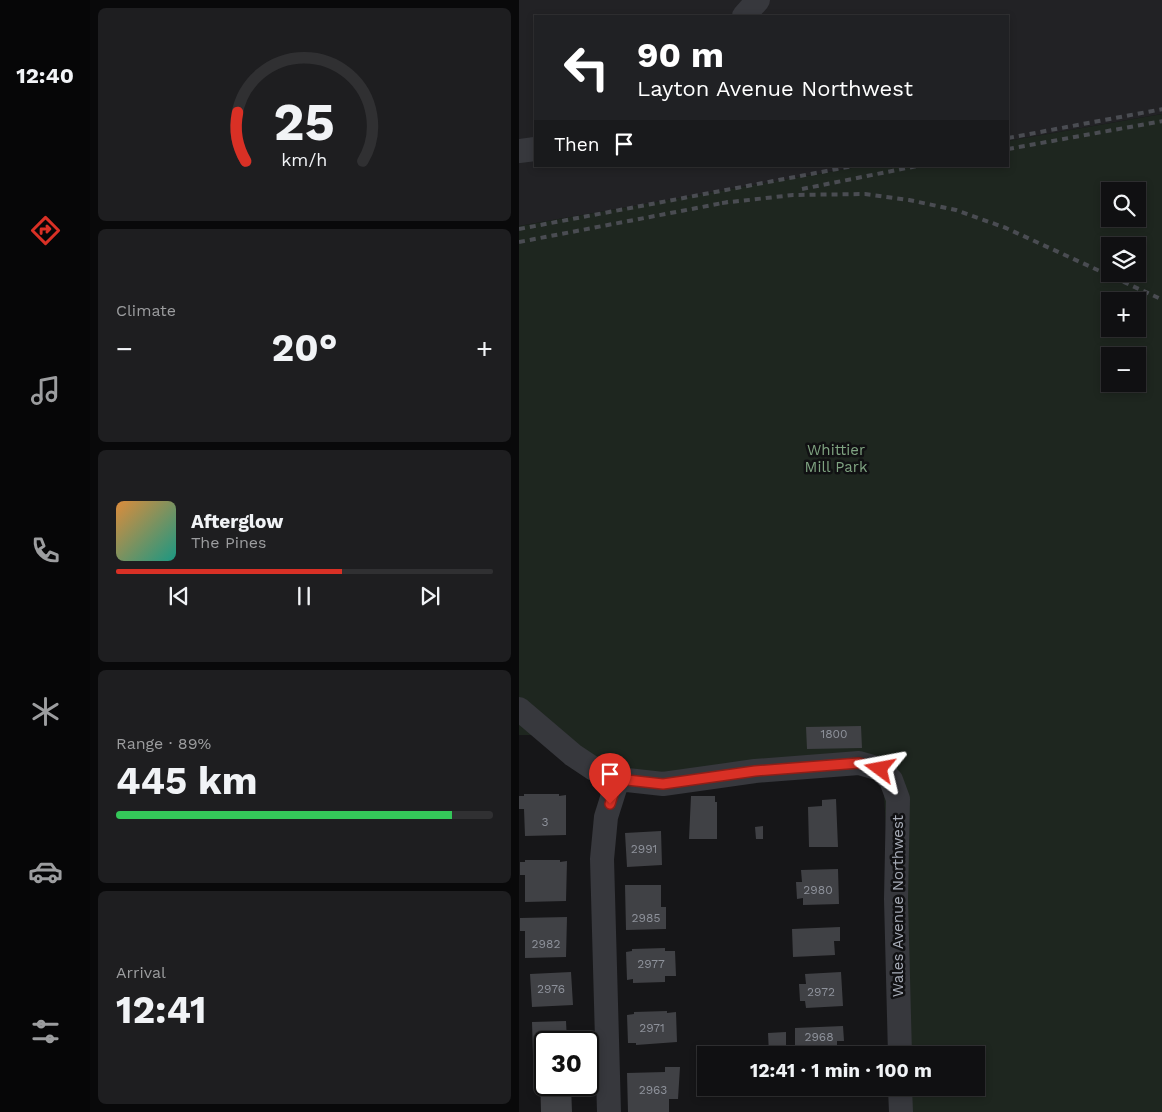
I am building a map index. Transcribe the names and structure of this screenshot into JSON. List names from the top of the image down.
{
  "streets": {
    "street": ["Wales Avenue Northwest"]
  },
  "parks": ["Whittier Mill Park"],
  "house_numbers": [
    "1800",
    "3",
    "2991",
    "2980",
    "2985",
    "2982",
    "2977",
    "2976",
    "2972",
    "2971",
    "2968",
    "2963"
  ],
  "page": {
    "tabs": "12:40",
    "turn": ["90 m", "Layton Avenue Northwest"],
    "then": "Then",
    "map_buttons": ["+", "−"],
    "tile": [
      "Climate",
      ["Range · 89%", "445 km"],
      ["Arrival", "12:41"]
    ],
    "heat": ["−", "20°", "+"],
    "song": ["Afterglow", "The Pines"],
    "limit": "30",
    "trip": "12:41 · 1 min · 100 m",
    "gauge": ["25", "km/h"]
  }
}
